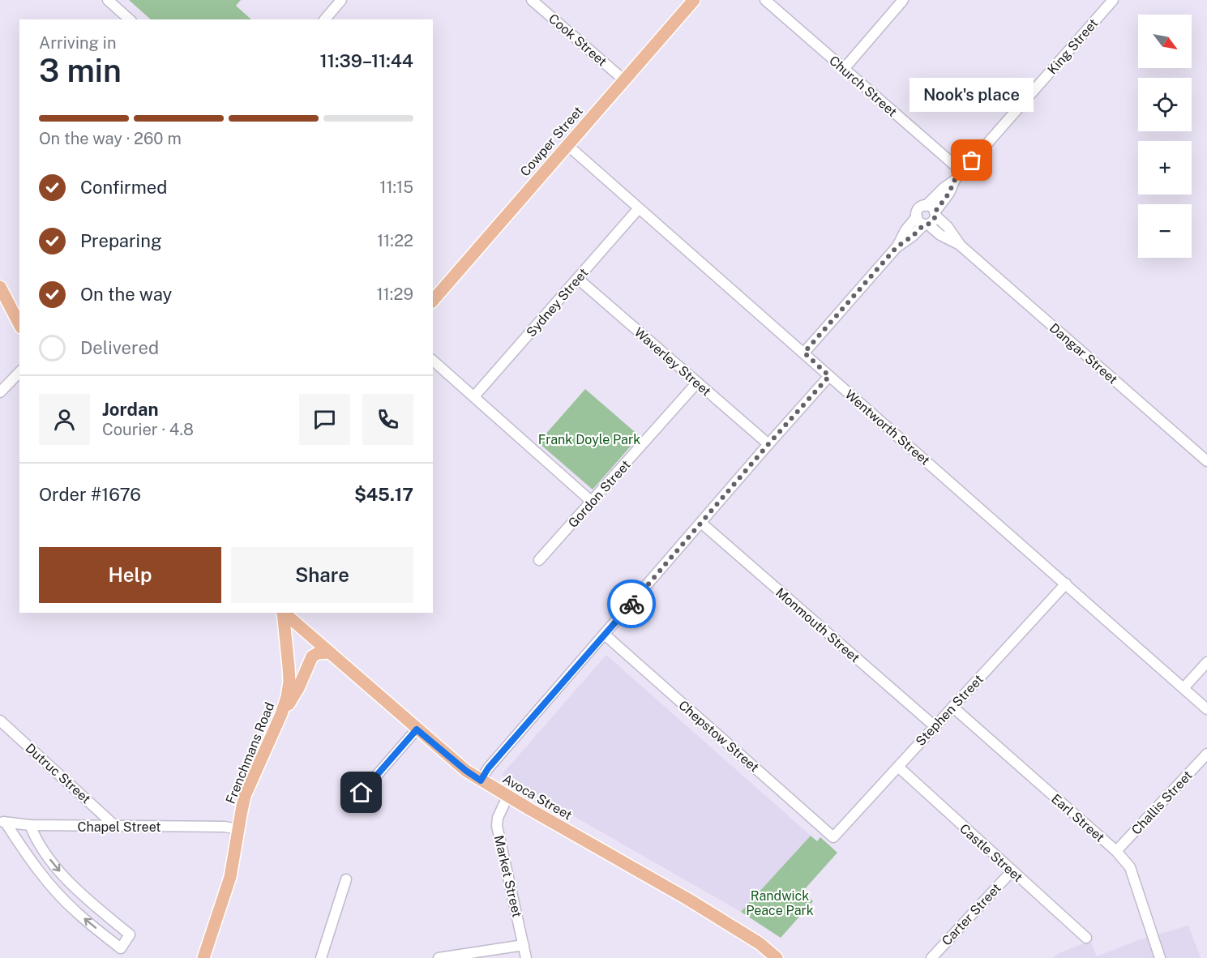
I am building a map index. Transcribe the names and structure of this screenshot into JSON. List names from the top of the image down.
{
  "streets": {
    "main road": ["Cowper Street", "Frenchmans Road", "Avoca Street"],
    "street": [
      "Cook Street",
      "King Street",
      "Church Street",
      "Sydney Street",
      "Dangar Street",
      "Waverley Street",
      "Wentworth Street",
      "Gordon Street",
      "Monmouth Street",
      "Stephen Street",
      "Chepstow Street",
      "Dutruc Street",
      "Challis Street",
      "Earl Street",
      "Chapel Street",
      "Castle Street",
      "Market Street",
      "Carter Street"
    ]
  },
  "crossings": [
    ["Cook Street", "Cowper Street"],
    ["King Street", "Church Street"],
    ["King Street", "Dangar Street"],
    ["Cowper Street", "Wentworth Street"],
    ["Sydney Street", "Waverley Street"],
    ["Sydney Street", "Wentworth Street"],
    ["Waverley Street", "Gordon Street"],
    ["Wentworth Street", "Stephen Street"],
    ["Monmouth Street", "Stephen Street"],
    ["Stephen Street", "Chepstow Street"],
    ["Stephen Street", "Earl Street"],
    ["Stephen Street", "Castle Street"],
    ["Frenchmans Road", "Chapel Street"],
    ["Dutruc Street", "Chapel Street"],
    ["Avoca Street", "Market Street"],
    ["Challis Street", "Earl Street"],
    ["Castle Street", "Carter Street"]
  ],
  "parks": ["Frank Doyle Park", "Randwick Peace Park"],
  "places": ["Nook's place"],
  "north": "bottom right",
  "page": {
    "map_buttons": ["+", "−"],
    "heading": ["3 min", "Arriving in", "11:39–11:44"],
    "panel": [
      "Jordan",
      "Courier · 4.8",
      "Order #1676",
      "$45.17"
    ],
    "bubble": "Nook's place",
    "bar": "On the way · 260 m",
    "list": [
      ["Confirmed", "11:15"],
      ["Preparing", "11:22"],
      ["On the way", "11:29"],
      "Delivered"
    ],
    "buttons": ["Help", "Share"]
  }
}
